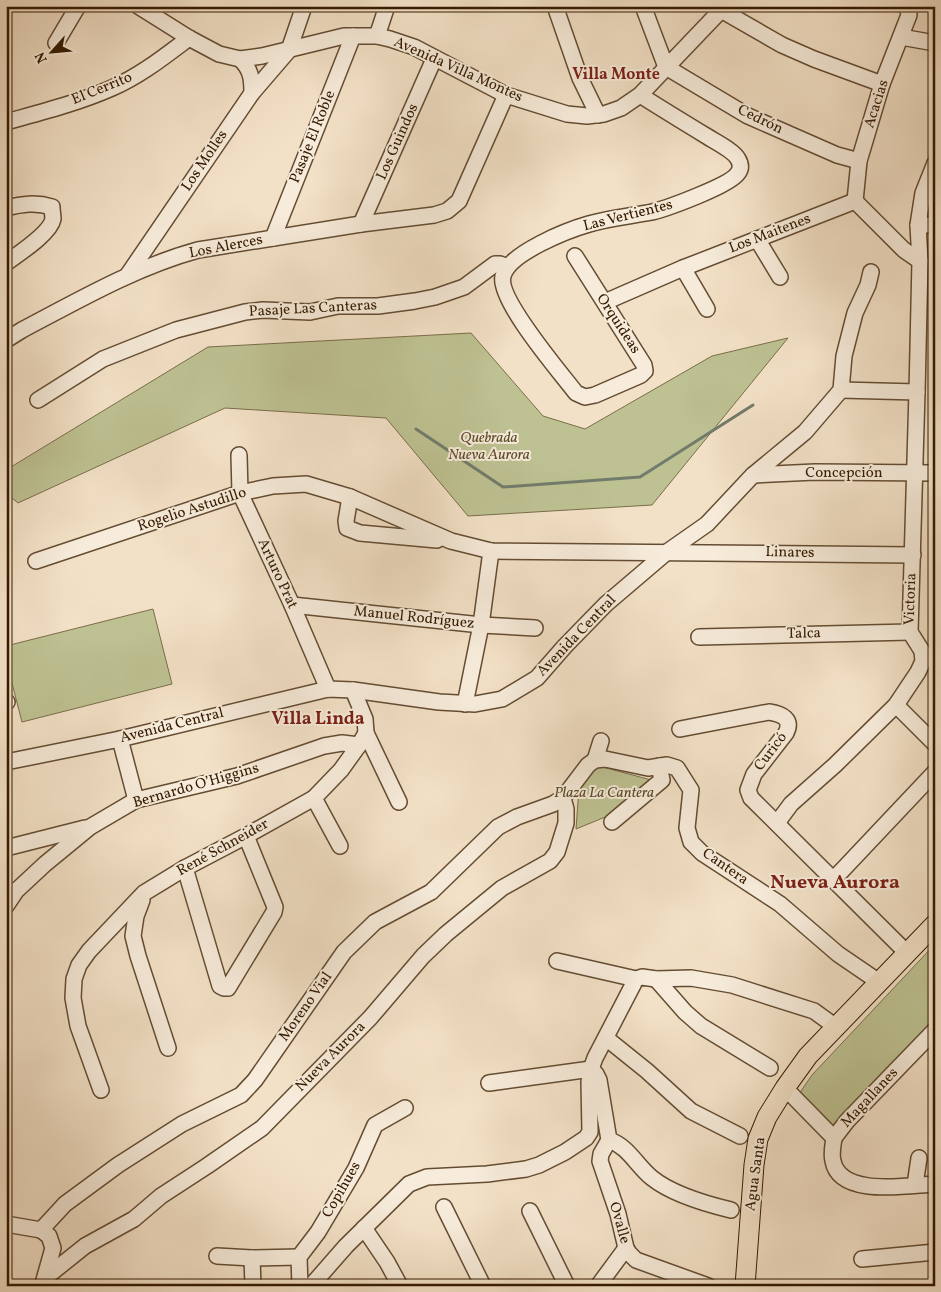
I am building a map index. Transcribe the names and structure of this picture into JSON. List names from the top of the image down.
{
  "streets": {
    "main road": ["Agua Santa"],
    "street": [
      "Avenida Villa Montes",
      "El Cerrito",
      "Acacias",
      "Cedrón",
      "Pasaje El Roble",
      "Los Guindos",
      "Los Molles",
      "Las Vertientes",
      "Los Maitenes",
      "Los Alerces",
      "Pasaje Las Canteras",
      "Orquideas",
      "Concepción",
      "Rogelio Astudillo",
      "Linares",
      "Arturo Prat",
      "Victoria",
      "Manuel Rodríguez",
      "Talca",
      "Avenida Central",
      "Curicó",
      "Bernardo O’Higgins",
      "René Schneider",
      "Cantera",
      "Moreno Vial",
      "Nueva Aurora",
      "Magallanes",
      "Copihues",
      "Ovalle"
    ]
  },
  "crossings": [
    ["Avenida Villa Montes", "Cedrón"],
    ["Avenida Villa Montes", "Pasaje El Roble"],
    ["Avenida Villa Montes", "Los Guindos"],
    ["Avenida Villa Montes", "Los Molles"],
    ["Avenida Villa Montes", "Las Vertientes"],
    ["Avenida Villa Montes", "Los Alerces"],
    ["Acacias", "Cedrón"],
    ["Acacias", "Los Maitenes"],
    ["Pasaje El Roble", "Los Alerces"],
    ["Los Guindos", "Los Alerces"],
    ["Los Molles", "Los Alerces"],
    ["Las Vertientes", "Pasaje Las Canteras"],
    ["Las Vertientes", "Orquideas"],
    ["Los Maitenes", "Orquideas"],
    ["Pasaje Las Canteras", "Orquideas"],
    ["Concepción", "Victoria"],
    ["Concepción", "Avenida Central"],
    ["Rogelio Astudillo", "Linares"],
    ["Rogelio Astudillo", "Arturo Prat"],
    ["Rogelio Astudillo", "Avenida Central"],
    ["Linares", "Victoria"],
    ["Linares", "Avenida Central"],
    ["Arturo Prat", "Manuel Rodríguez"],
    ["Arturo Prat", "Avenida Central"],
    ["Victoria", "Talca"],
    ["Victoria", "Curicó"],
    ["Bernardo O’Higgins", "René Schneider"],
    ["Cantera", "Agua Santa"],
    ["Moreno Vial", "Nueva Aurora"],
    ["Magallanes", "Agua Santa"]
  ],
  "districts": ["Villa Monte", "Villa Linda", "Nueva Aurora"],
  "parks": ["Quebrada Nueva Aurora", "Plaza La Cantera"],
  "north": "bottom left"
}
